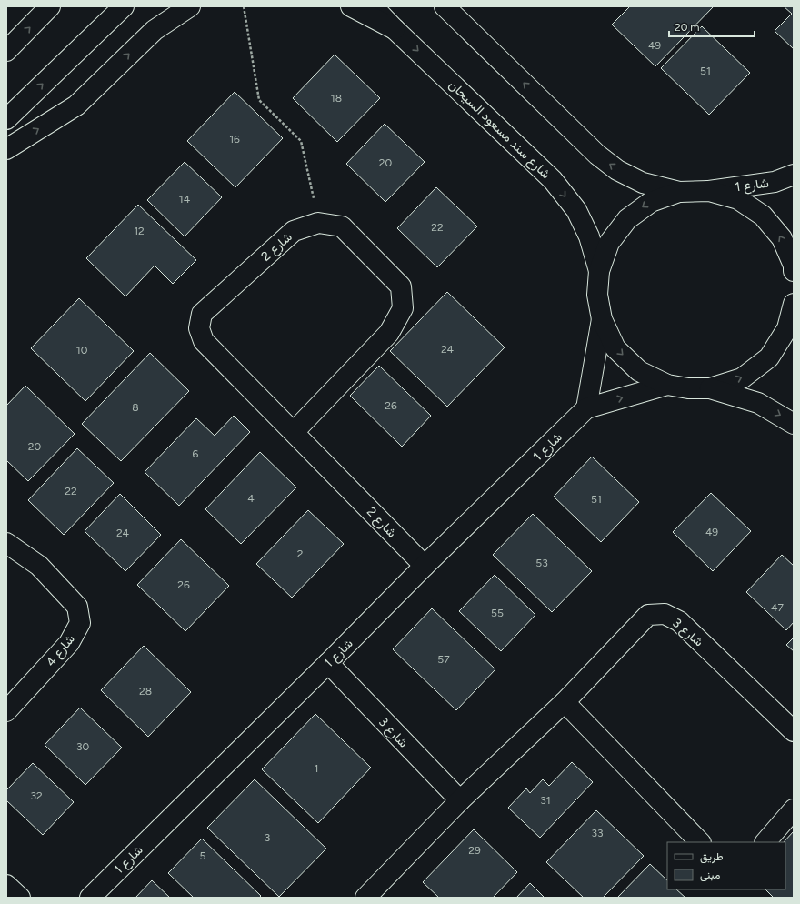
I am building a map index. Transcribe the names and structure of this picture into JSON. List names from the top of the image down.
{
  "streets": {
    "street": [
      "شارع سند مسعود السيحان",
      "شارع 1",
      "شارع 2",
      "شارع 3",
      "شارع 4"
    ]
  },
  "crossings": [
    ["شارع 1", "شارع 2"],
    ["شارع 1", "شارع 3"]
  ],
  "house_numbers": [
    "49",
    "51",
    "18",
    "16",
    "20",
    "14",
    "22",
    "12",
    "24",
    "10",
    "26",
    "8",
    "20",
    "6",
    "22",
    "4",
    "51",
    "49",
    "24",
    "2",
    "53",
    "26",
    "47",
    "55",
    "57",
    "28",
    "30",
    "1",
    "32",
    "31",
    "33",
    "3",
    "29",
    "5"
  ],
  "legend": ["طريق", "مبنى"],
  "scale_bar": "20 m"
}
